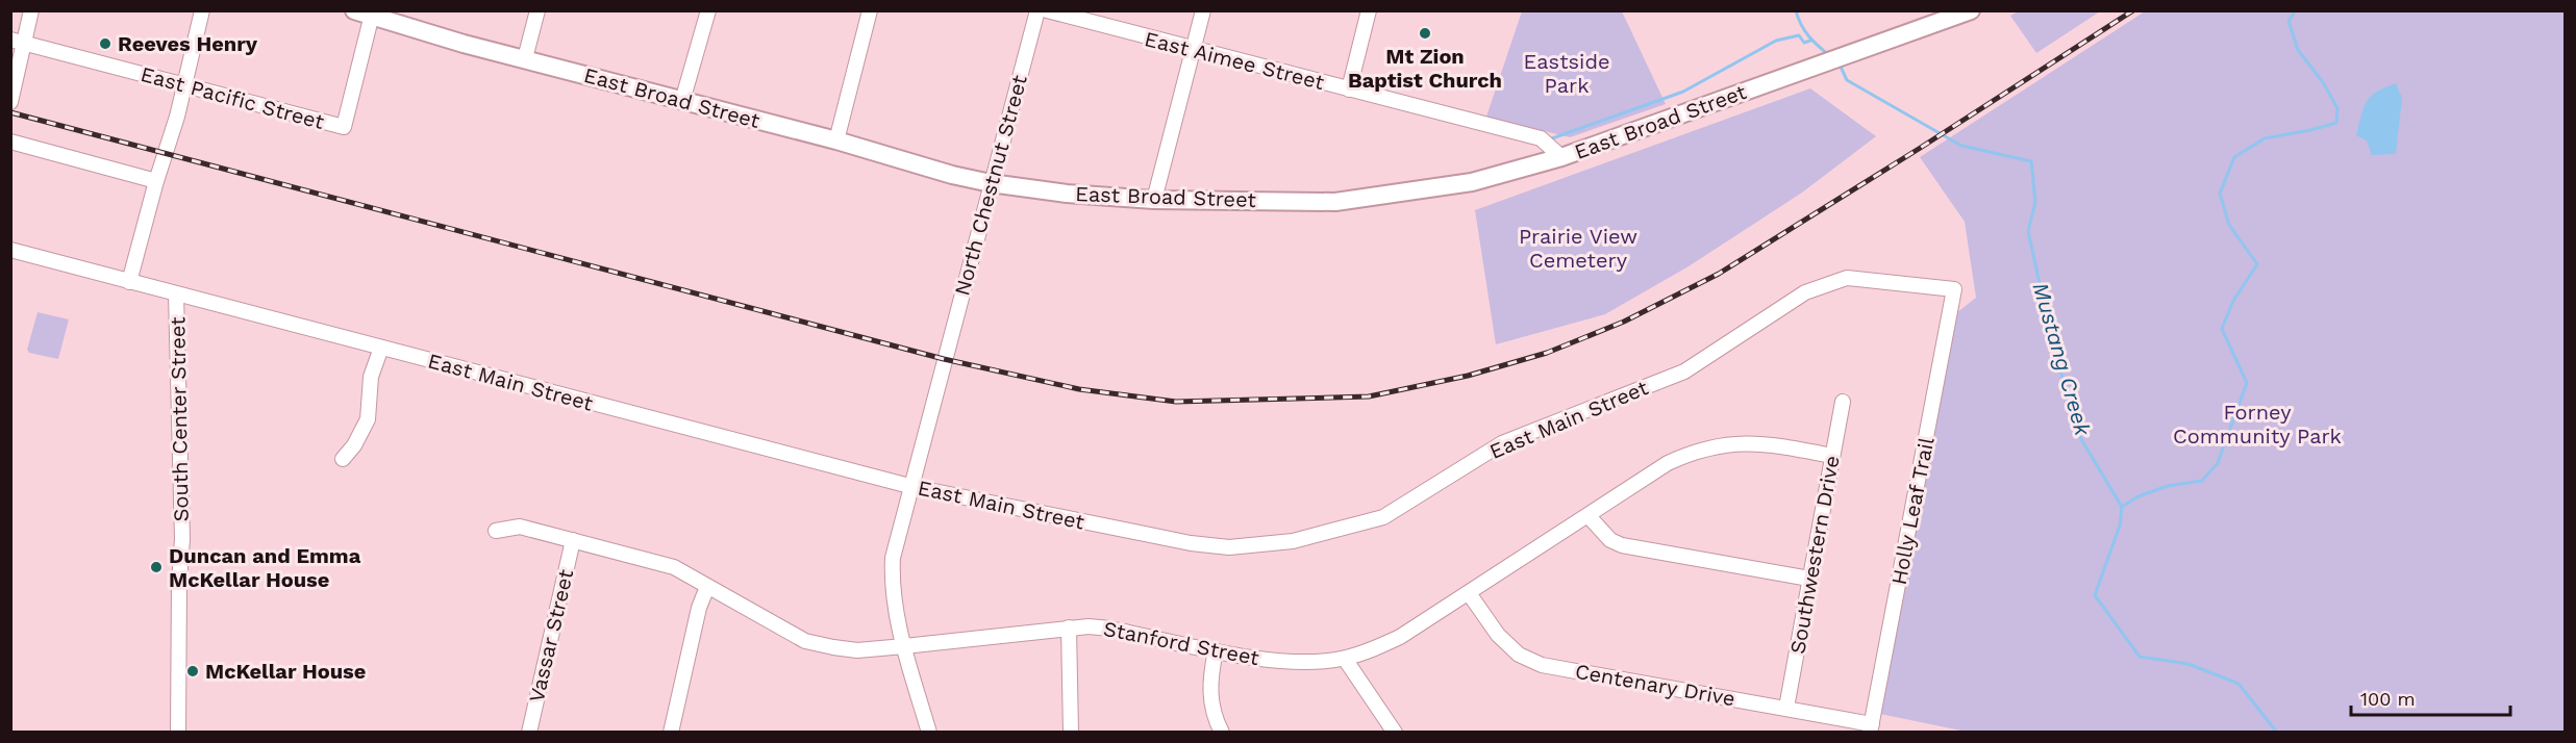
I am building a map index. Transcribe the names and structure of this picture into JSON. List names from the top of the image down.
{
  "streets": {
    "main road": ["East Broad Street"],
    "street": [
      "East Aimee Street",
      "East Pacific Street",
      "North Chestnut Street",
      "East Main Street",
      "South Center Street",
      "Holly Leaf Trail",
      "Southwestern Drive",
      "Vassar Street",
      "Stanford Street",
      "Centenary Drive"
    ]
  },
  "crossings": [
    ["East Aimee Street", "East Broad Street"],
    ["East Pacific Street", "East Broad Street"],
    ["East Broad Street", "North Chestnut Street"],
    ["North Chestnut Street", "East Main Street"],
    ["North Chestnut Street", "Stanford Street"],
    ["East Main Street", "South Center Street"],
    ["East Main Street", "Holly Leaf Trail"],
    ["Holly Leaf Trail", "Centenary Drive"],
    ["Southwestern Drive", "Stanford Street"],
    ["Southwestern Drive", "Centenary Drive"],
    ["Vassar Street", "Stanford Street"],
    ["Stanford Street", "Centenary Drive"]
  ],
  "water": ["Mustang Creek"],
  "parks": ["Eastside Park", "Prairie View Cemetery", "Forney Community Park"],
  "places": [
    "Mt Zion Baptist Church",
    "Reeves Henry",
    "Duncan and Emma McKellar House",
    "McKellar House"
  ],
  "scale_bar": "100 m"
}
